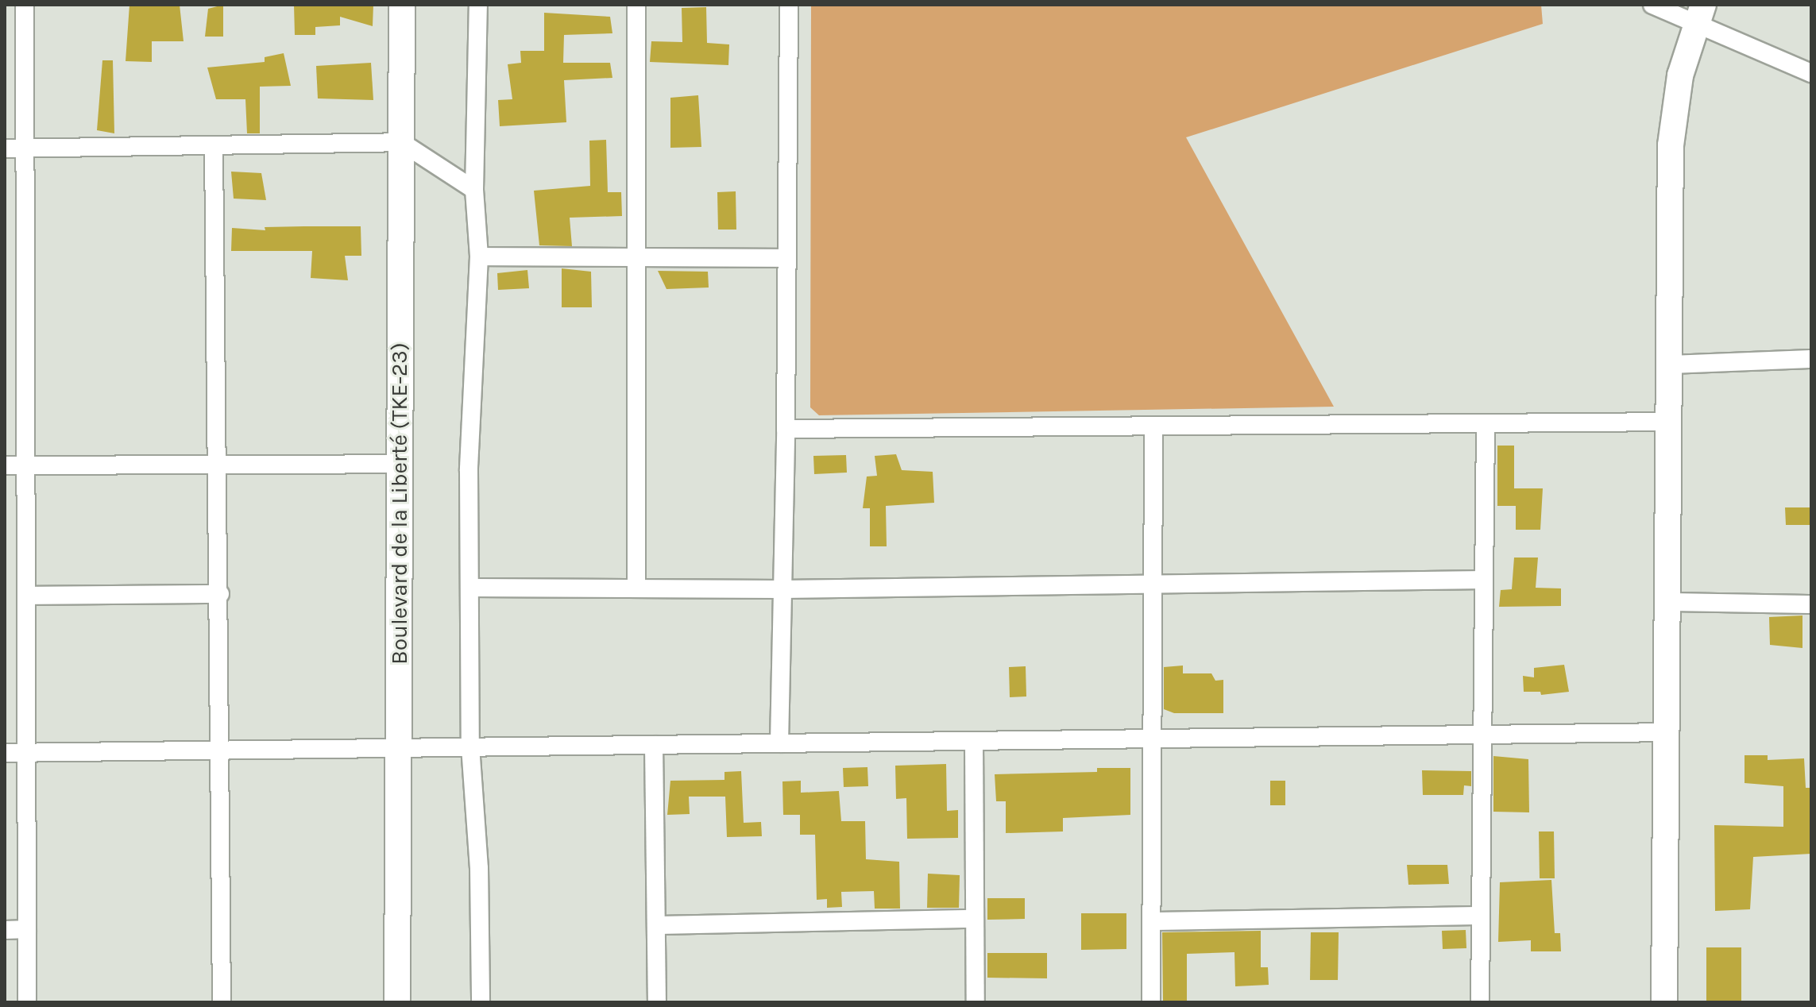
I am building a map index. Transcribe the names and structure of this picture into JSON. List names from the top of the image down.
{
  "streets": {
    "street": ["Boulevard de la Liberté (TKE-23)"]
  }
}
